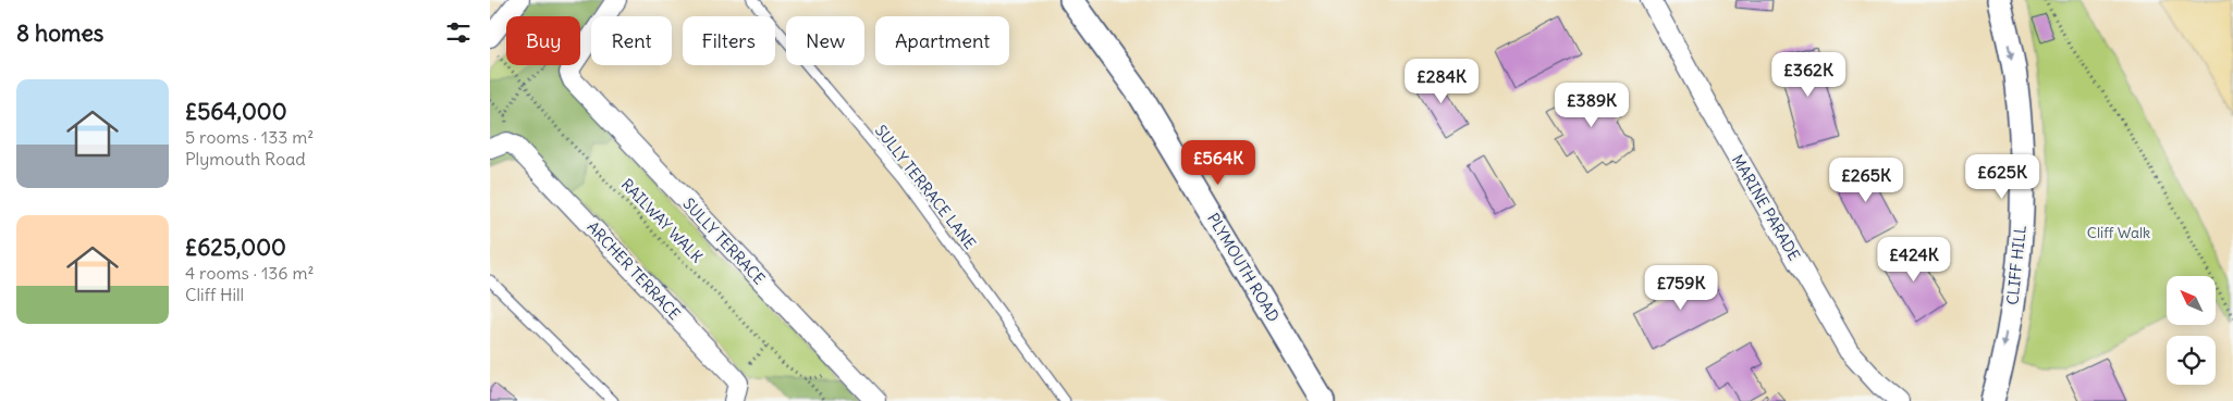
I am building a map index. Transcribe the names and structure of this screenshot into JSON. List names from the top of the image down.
{
  "streets": {
    "street": [
      "MARINE PARADE",
      "SULLY TERRACE",
      "CLIFF HILL",
      "PLYMOUTH ROAD",
      "ARCHER TERRACE"
    ],
    "lane": ["SULLY TERRACE LANE"],
    "path": ["RAILWAY WALK"]
  },
  "one_way": ["CLIFF HILL"],
  "parks": ["Cliff Walk"],
  "north": "top left",
  "page": {
    "heading": "8 homes",
    "chip": [
      "Buy",
      "Rent",
      "Filters",
      "New",
      "Apartment"
    ],
    "price": [
      "£362K",
      "£284K",
      "£389K",
      "£564K",
      "£625K",
      "£265K",
      "£424K",
      "£759K"
    ],
    "list": [
      {
        "name": "£564,000",
        "note": "5 rooms · 133 m² · Plymouth Road"
      },
      {
        "name": "£625,000",
        "note": "4 rooms · 136 m² · Cliff Hill"
      }
    ]
  }
}
